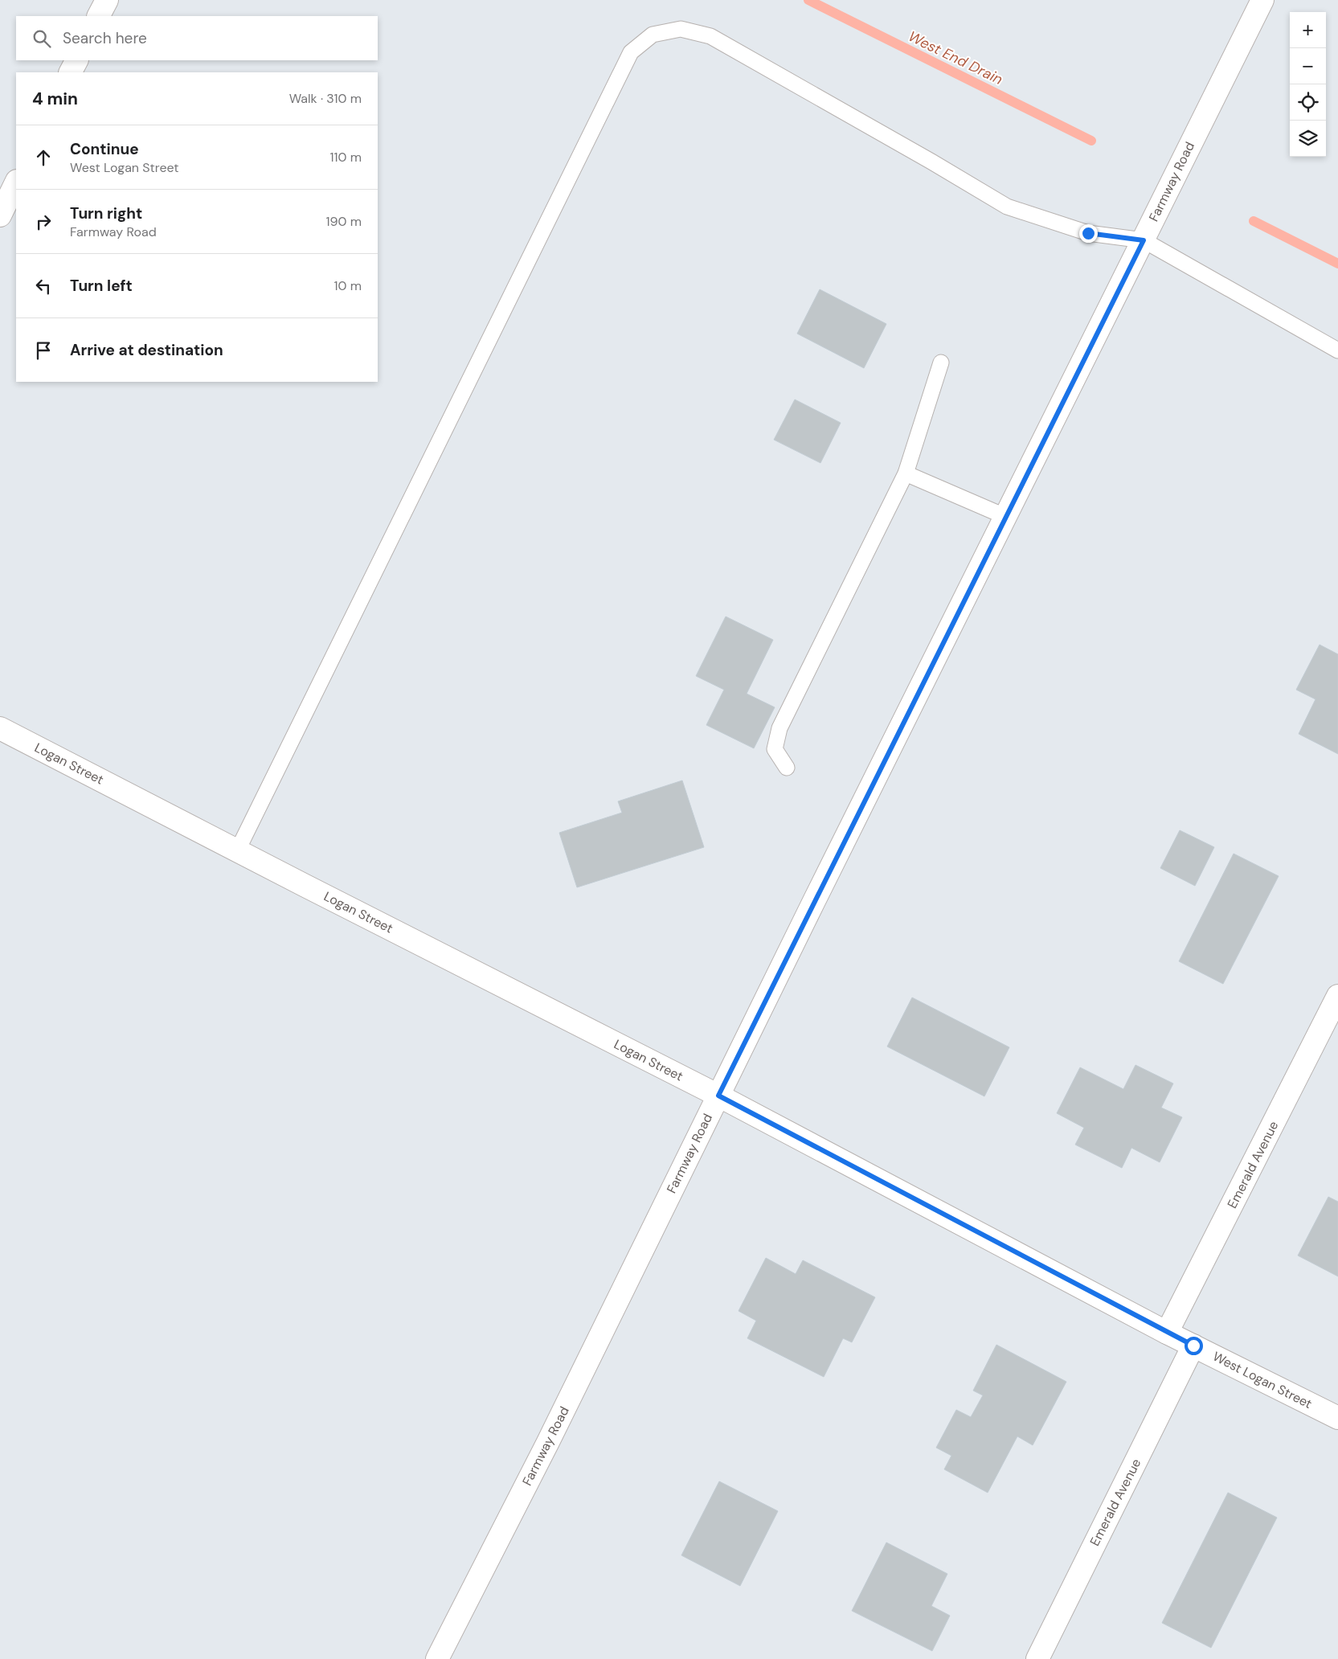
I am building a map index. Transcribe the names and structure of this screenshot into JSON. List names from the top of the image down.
{
  "streets": {
    "street": [
      "Farmway Road",
      "Logan Street",
      "Emerald Avenue",
      "West Logan Street"
    ]
  },
  "crossings": [
    ["Farmway Road", "Logan Street"],
    ["Farmway Road", "West Logan Street"],
    ["Logan Street", "West Logan Street"],
    ["Emerald Avenue", "West Logan Street"]
  ],
  "water": ["West End Drain"],
  "page": {
    "map_buttons": ["+", "−"],
    "search": "Search here",
    "heading": ["4 min", "Walk · 310 m"],
    "list": [
      ["Continue", "West Logan Street", "110 m"],
      ["Turn right", "Farmway Road", "190 m"],
      ["Turn left", "10 m"],
      "Arrive at destination"
    ]
  }
}
